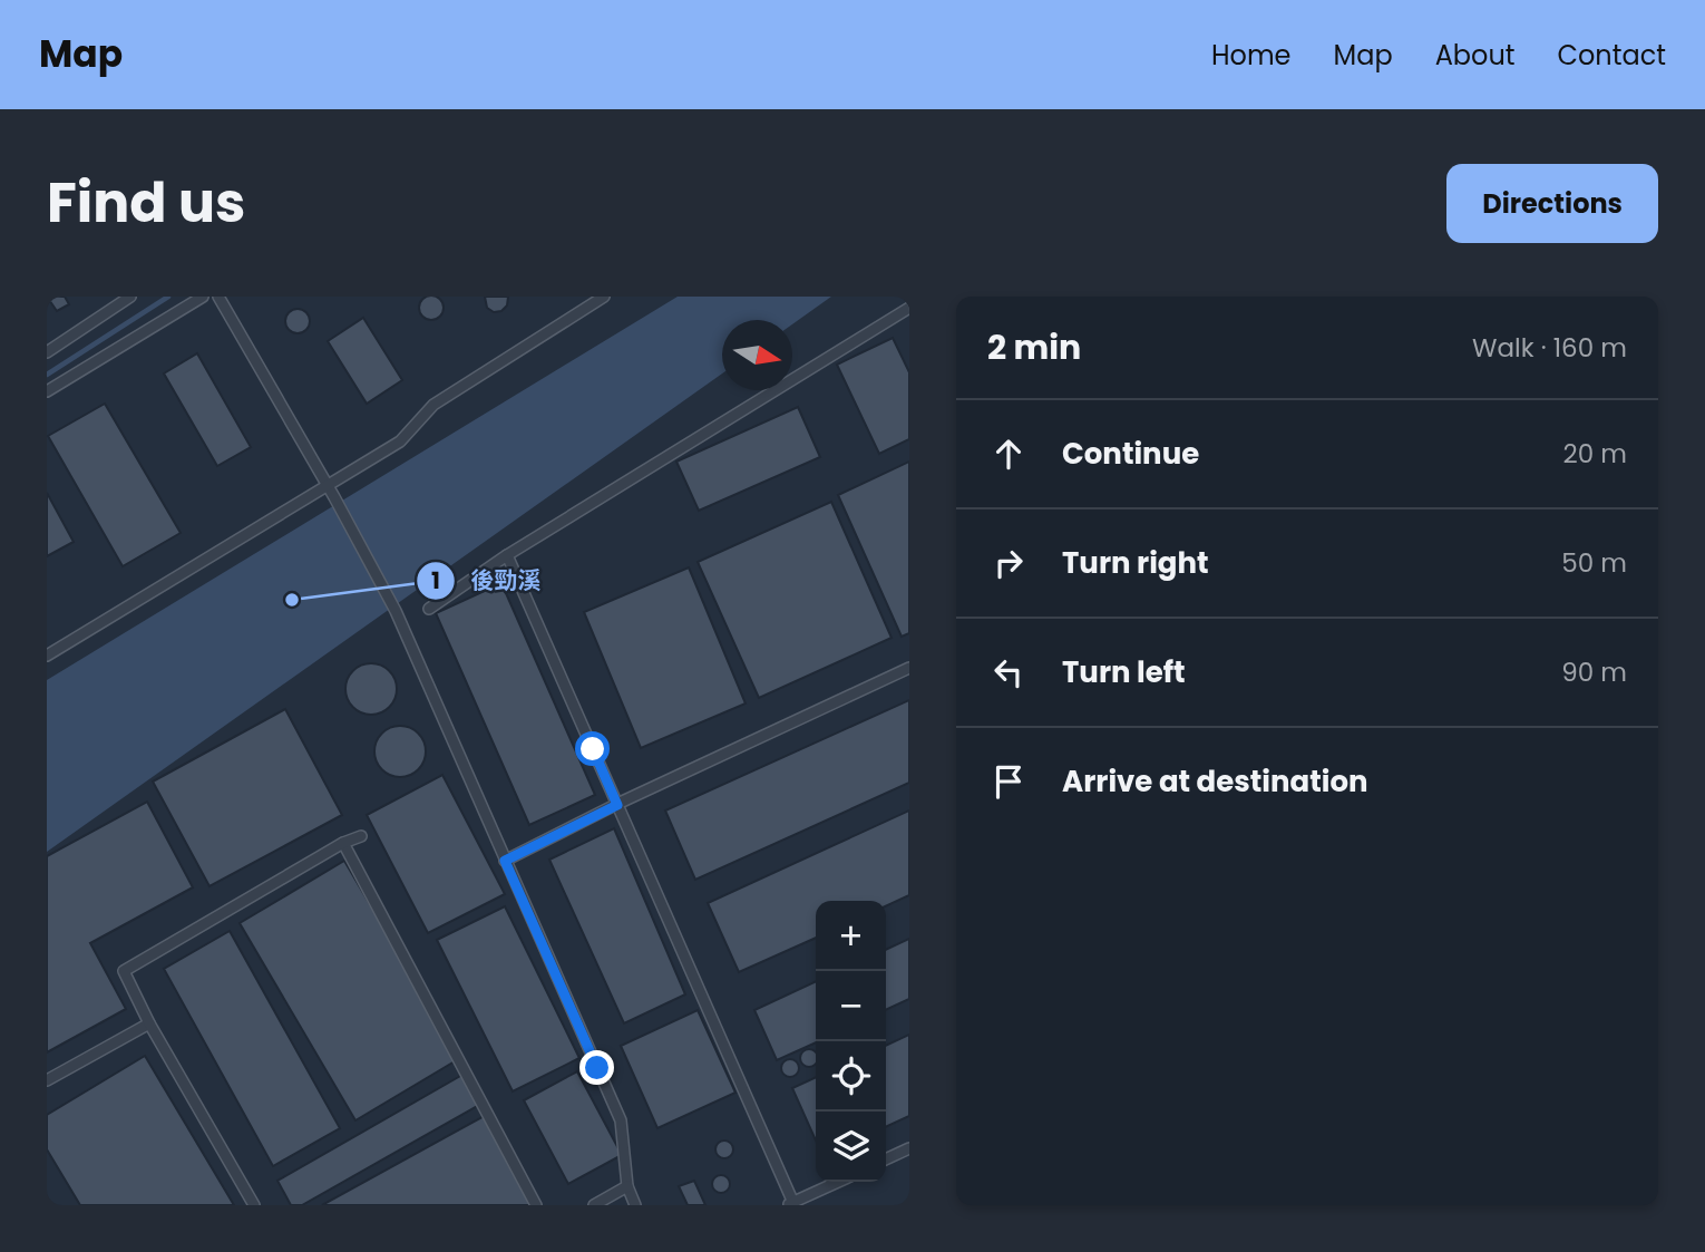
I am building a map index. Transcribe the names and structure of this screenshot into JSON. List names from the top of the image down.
{
  "places": ["後勁溪"],
  "north": "right",
  "page": {
    "header": "Map",
    "nav": [
      "Home",
      "Map",
      "About",
      "Contact"
    ],
    "title": "Find us",
    "buttons": "Directions",
    "heading": ["2 min", "Walk · 160 m"],
    "list": [
      ["Continue", "20 m"],
      ["Turn right", "50 m"],
      ["Turn left", "90 m"],
      "Arrive at destination"
    ],
    "map_buttons": ["+", "−"]
  }
}
